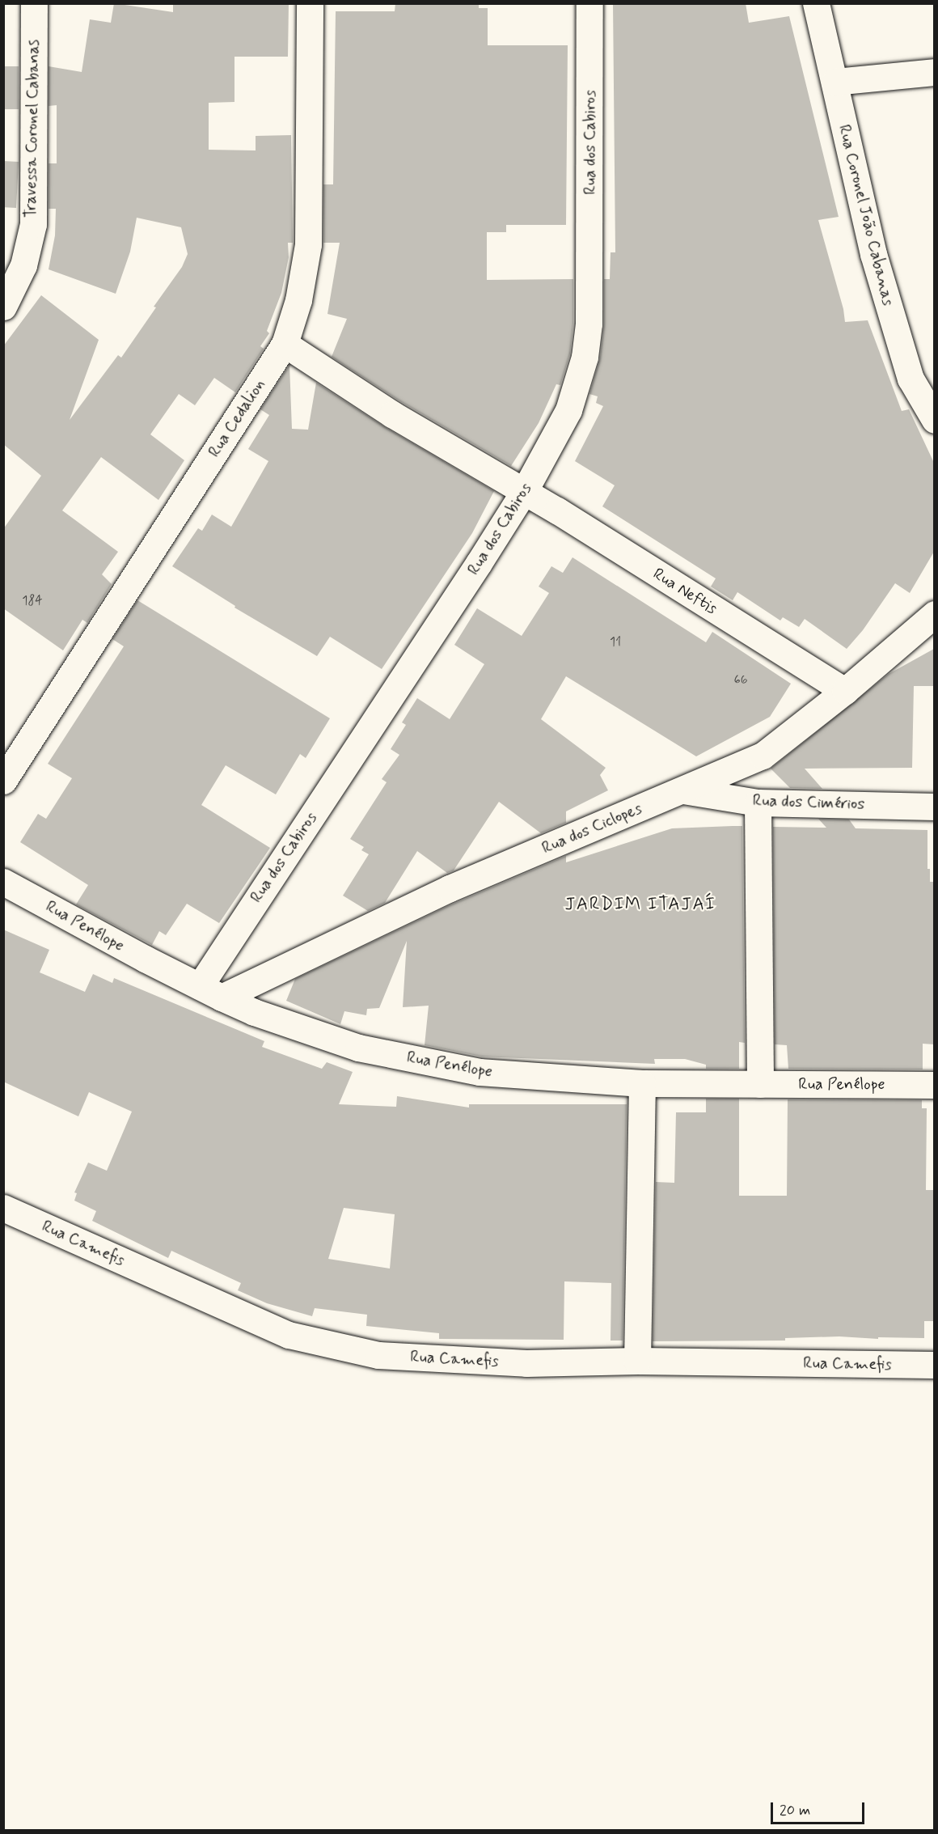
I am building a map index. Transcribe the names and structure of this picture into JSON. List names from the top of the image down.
{
  "streets": {
    "street": [
      "Travessa Coronel Cabanas",
      "Rua dos Cabiros",
      "Rua Coronel João Cabanas",
      "Rua Cedalion",
      "Rua Neftis",
      "Rua dos Cimérios",
      "Rua dos Ciclopes",
      "Rua Penélope",
      "Rua Camefis"
    ]
  },
  "crossings": [
    ["Rua dos Cabiros", "Rua Neftis"],
    ["Rua dos Cabiros", "Rua dos Ciclopes"],
    ["Rua dos Cabiros", "Rua Penélope"],
    ["Rua Cedalion", "Rua Neftis"],
    ["Rua Neftis", "Rua dos Ciclopes"],
    ["Rua dos Cimérios", "Rua dos Ciclopes"],
    ["Rua dos Ciclopes", "Rua Penélope"]
  ],
  "districts": ["JARDIM ITAJAÍ"],
  "house_numbers": ["184", "11", "66"],
  "scale_bar": "20 m"
}
